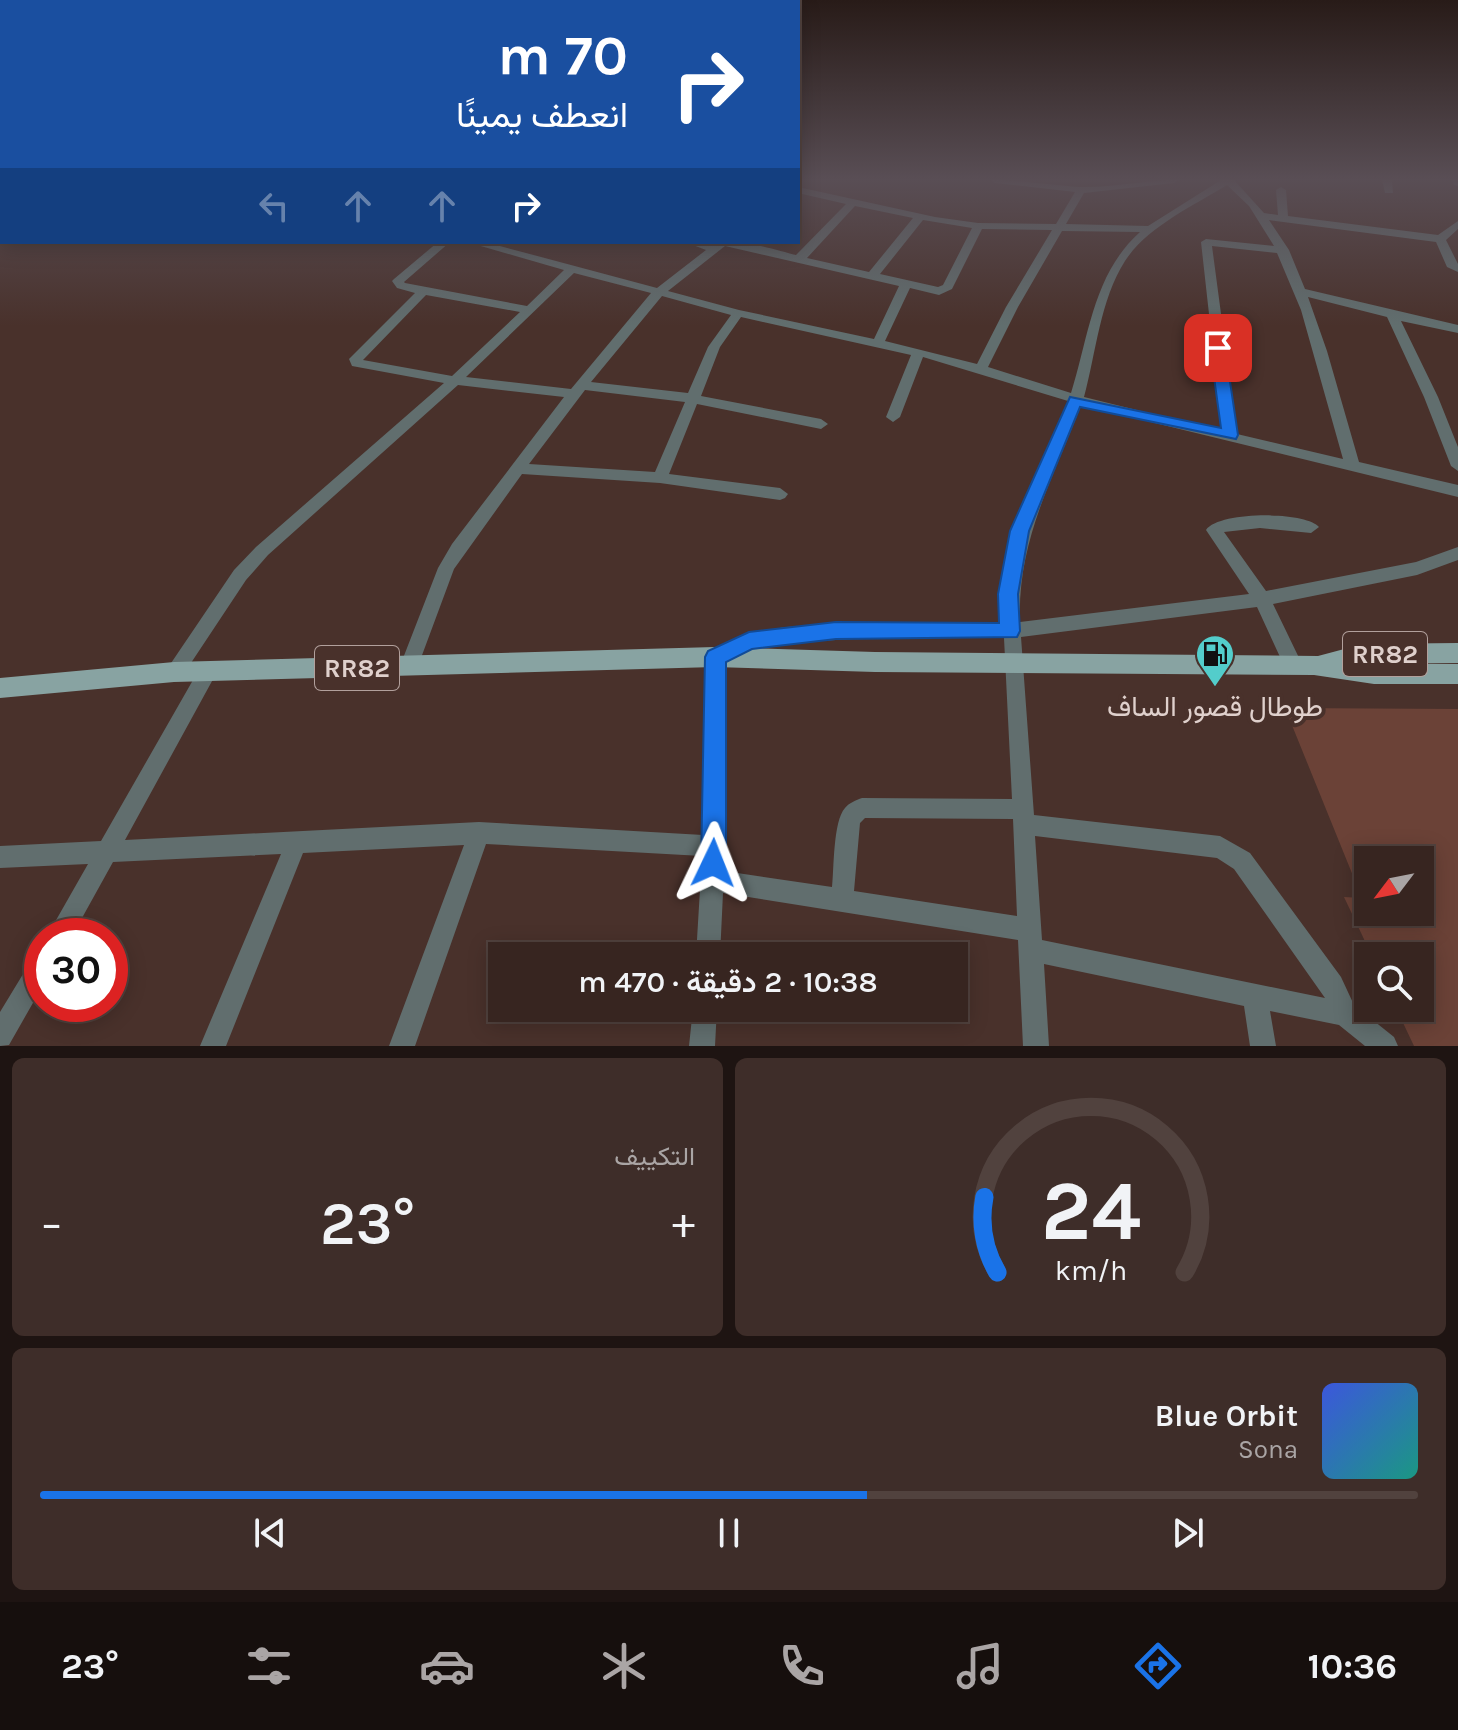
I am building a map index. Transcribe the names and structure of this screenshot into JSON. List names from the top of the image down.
{
  "streets": {
    "main road": ["RR82"]
  },
  "places": {
    "fuel station": ["طوطال قصور الساف"]
  },
  "north": "bottom left",
  "page": {
    "turn": ["70 m", "انعطف يمينًا"],
    "limit": "30",
    "trip": "10:38 · 2 دقيقة · 470 m",
    "tile": "التكييف",
    "heat": ["−", "23°", "+"],
    "song": ["Blue Orbit", "Sona"],
    "tabs": ["10:36", "23°"],
    "gauge": ["24", "km/h"]
  }
}
